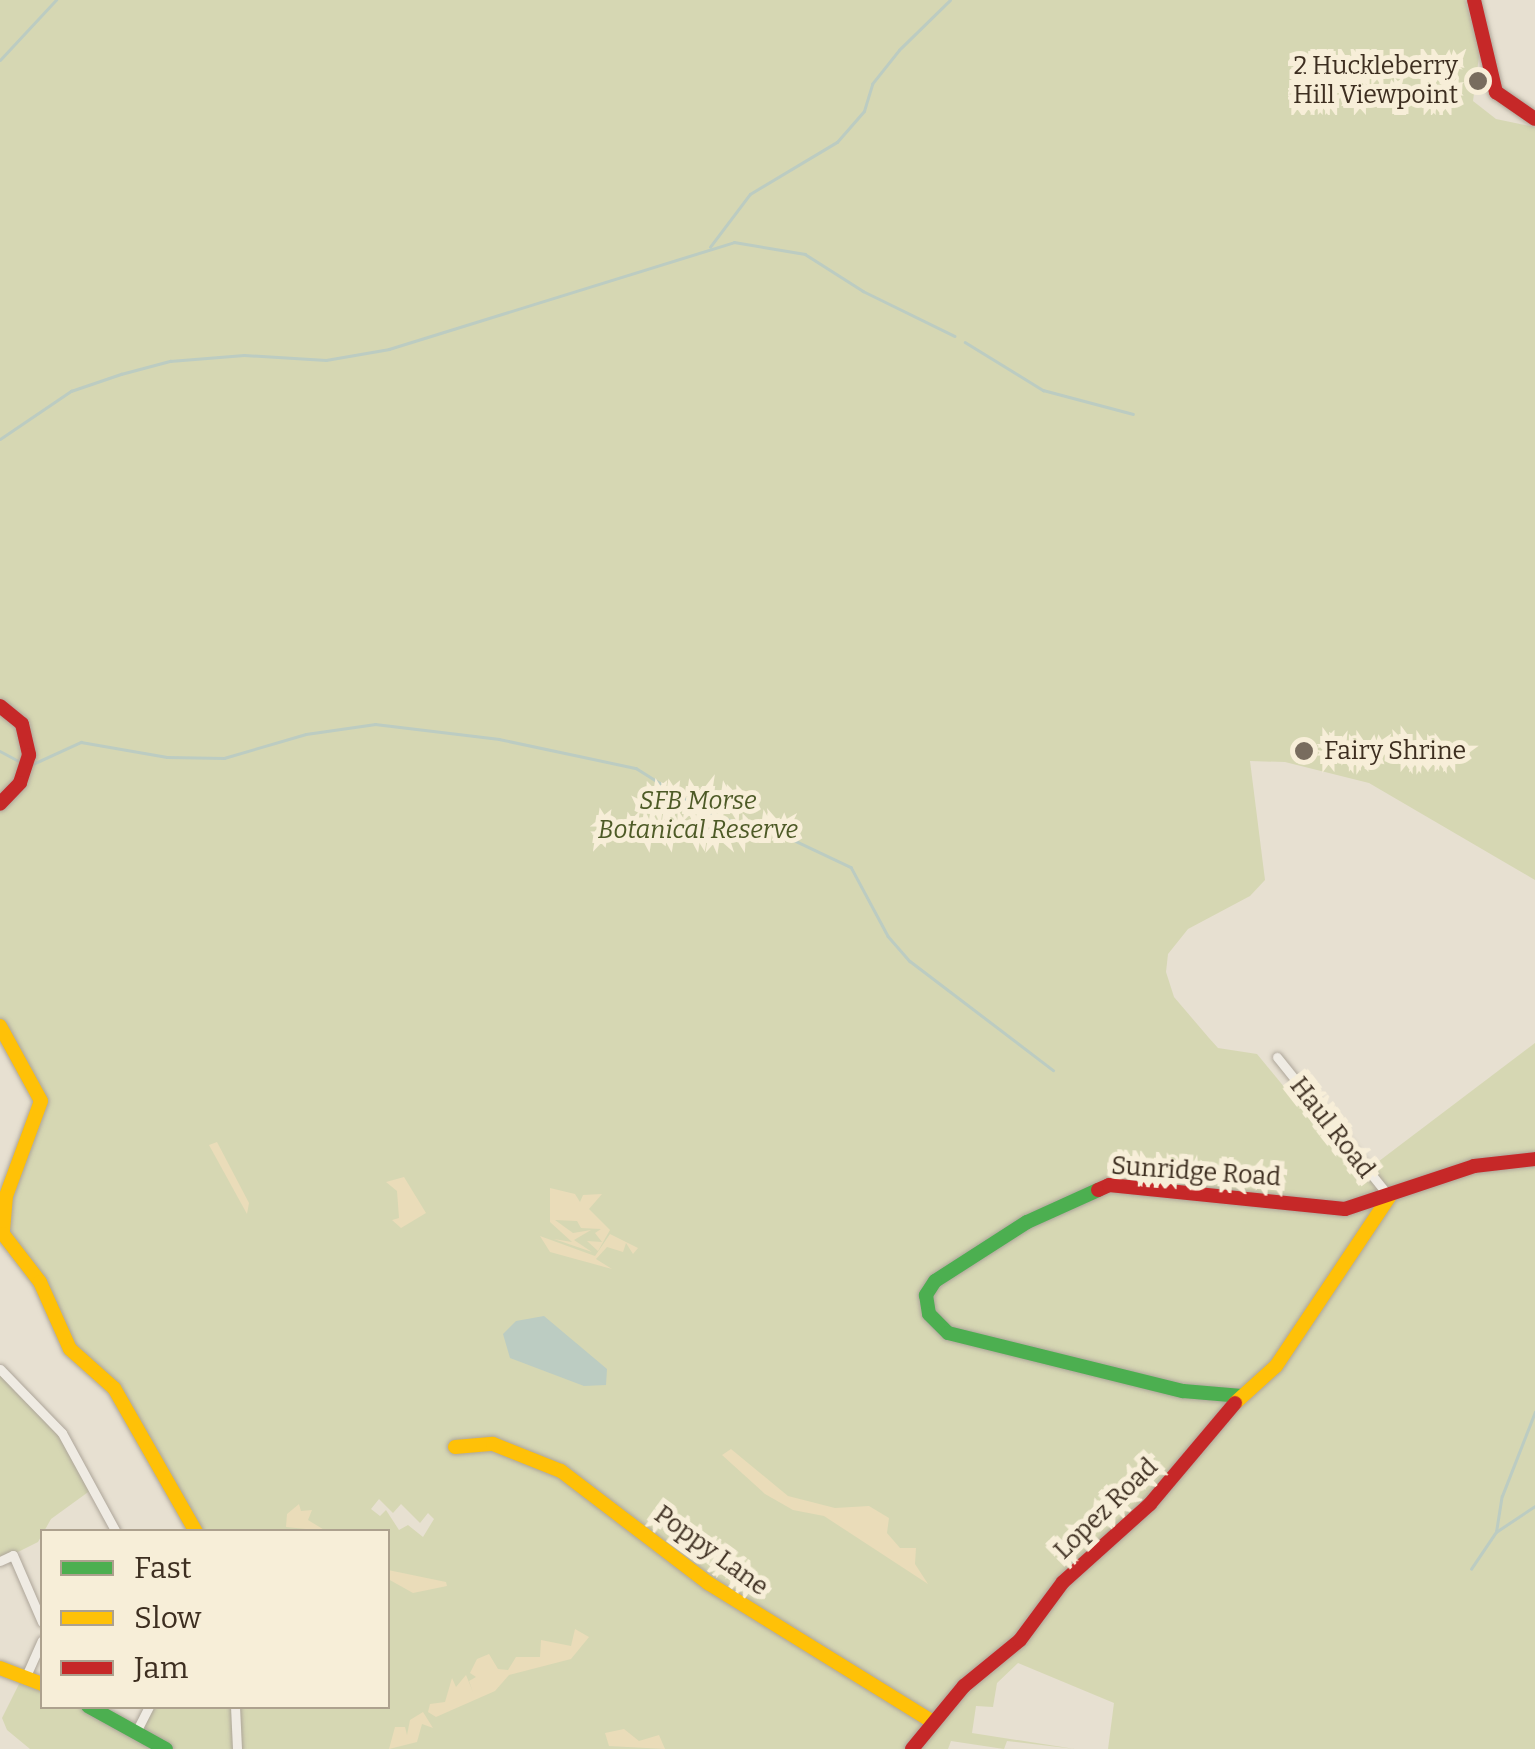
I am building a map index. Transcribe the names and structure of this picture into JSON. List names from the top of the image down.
{
  "streets": {
    "street": [
      "Haul Road",
      "Sunridge Road",
      "Lopez Road",
      "Poppy Lane"
    ]
  },
  "crossings": [
    ["Haul Road", "Sunridge Road"],
    ["Haul Road", "Lopez Road"],
    ["Sunridge Road", "Lopez Road"],
    ["Lopez Road", "Poppy Lane"]
  ],
  "parks": ["SFB Morse Botanical Reserve"],
  "places": ["2 Huckleberry Hill Viewpoint", "Fairy Shrine"],
  "legend": ["Fast", "Slow", "Jam"]
}
